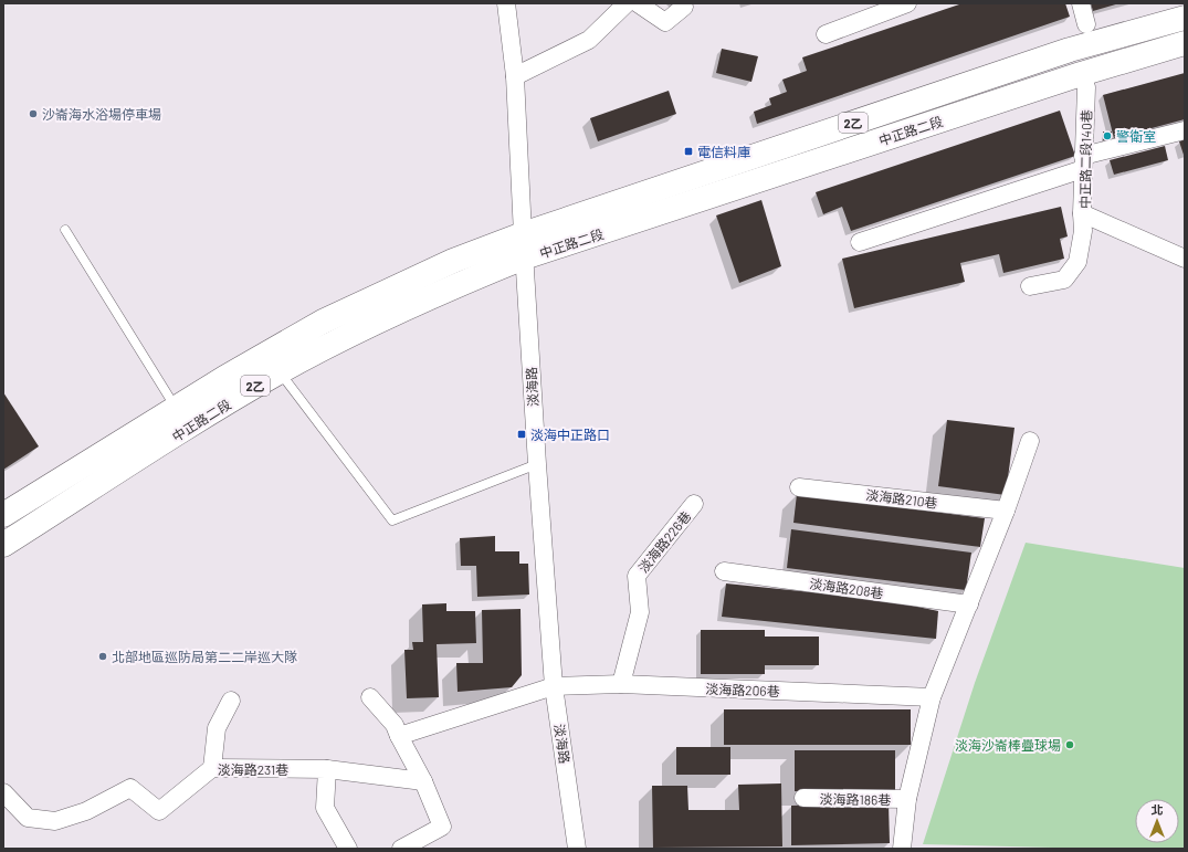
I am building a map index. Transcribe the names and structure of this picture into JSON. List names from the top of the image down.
{
  "streets": {
    "main road": ["2乙", "中正路二段"],
    "street": [
      "中正路二段140巷",
      "淡海路",
      "淡海路210巷",
      "淡海路226巷",
      "淡海路208巷",
      "淡海路206巷",
      "淡海路231巷",
      "淡海路186巷"
    ]
  },
  "crossings": [
    ["中正路二段", "中正路二段140巷"],
    ["中正路二段", "淡海路"],
    ["淡海路", "淡海路206巷"],
    ["淡海路226巷", "淡海路206巷"]
  ],
  "places": {
    "other": [
      "沙崙海水浴場停車場",
      "警衛室",
      "北部地區巡防局第二二岸巡大隊",
      "淡海沙崙棒疊球場"
    ],
    "transit": ["電信料庫", "淡海中正路口"]
  },
  "north": "top"
}
